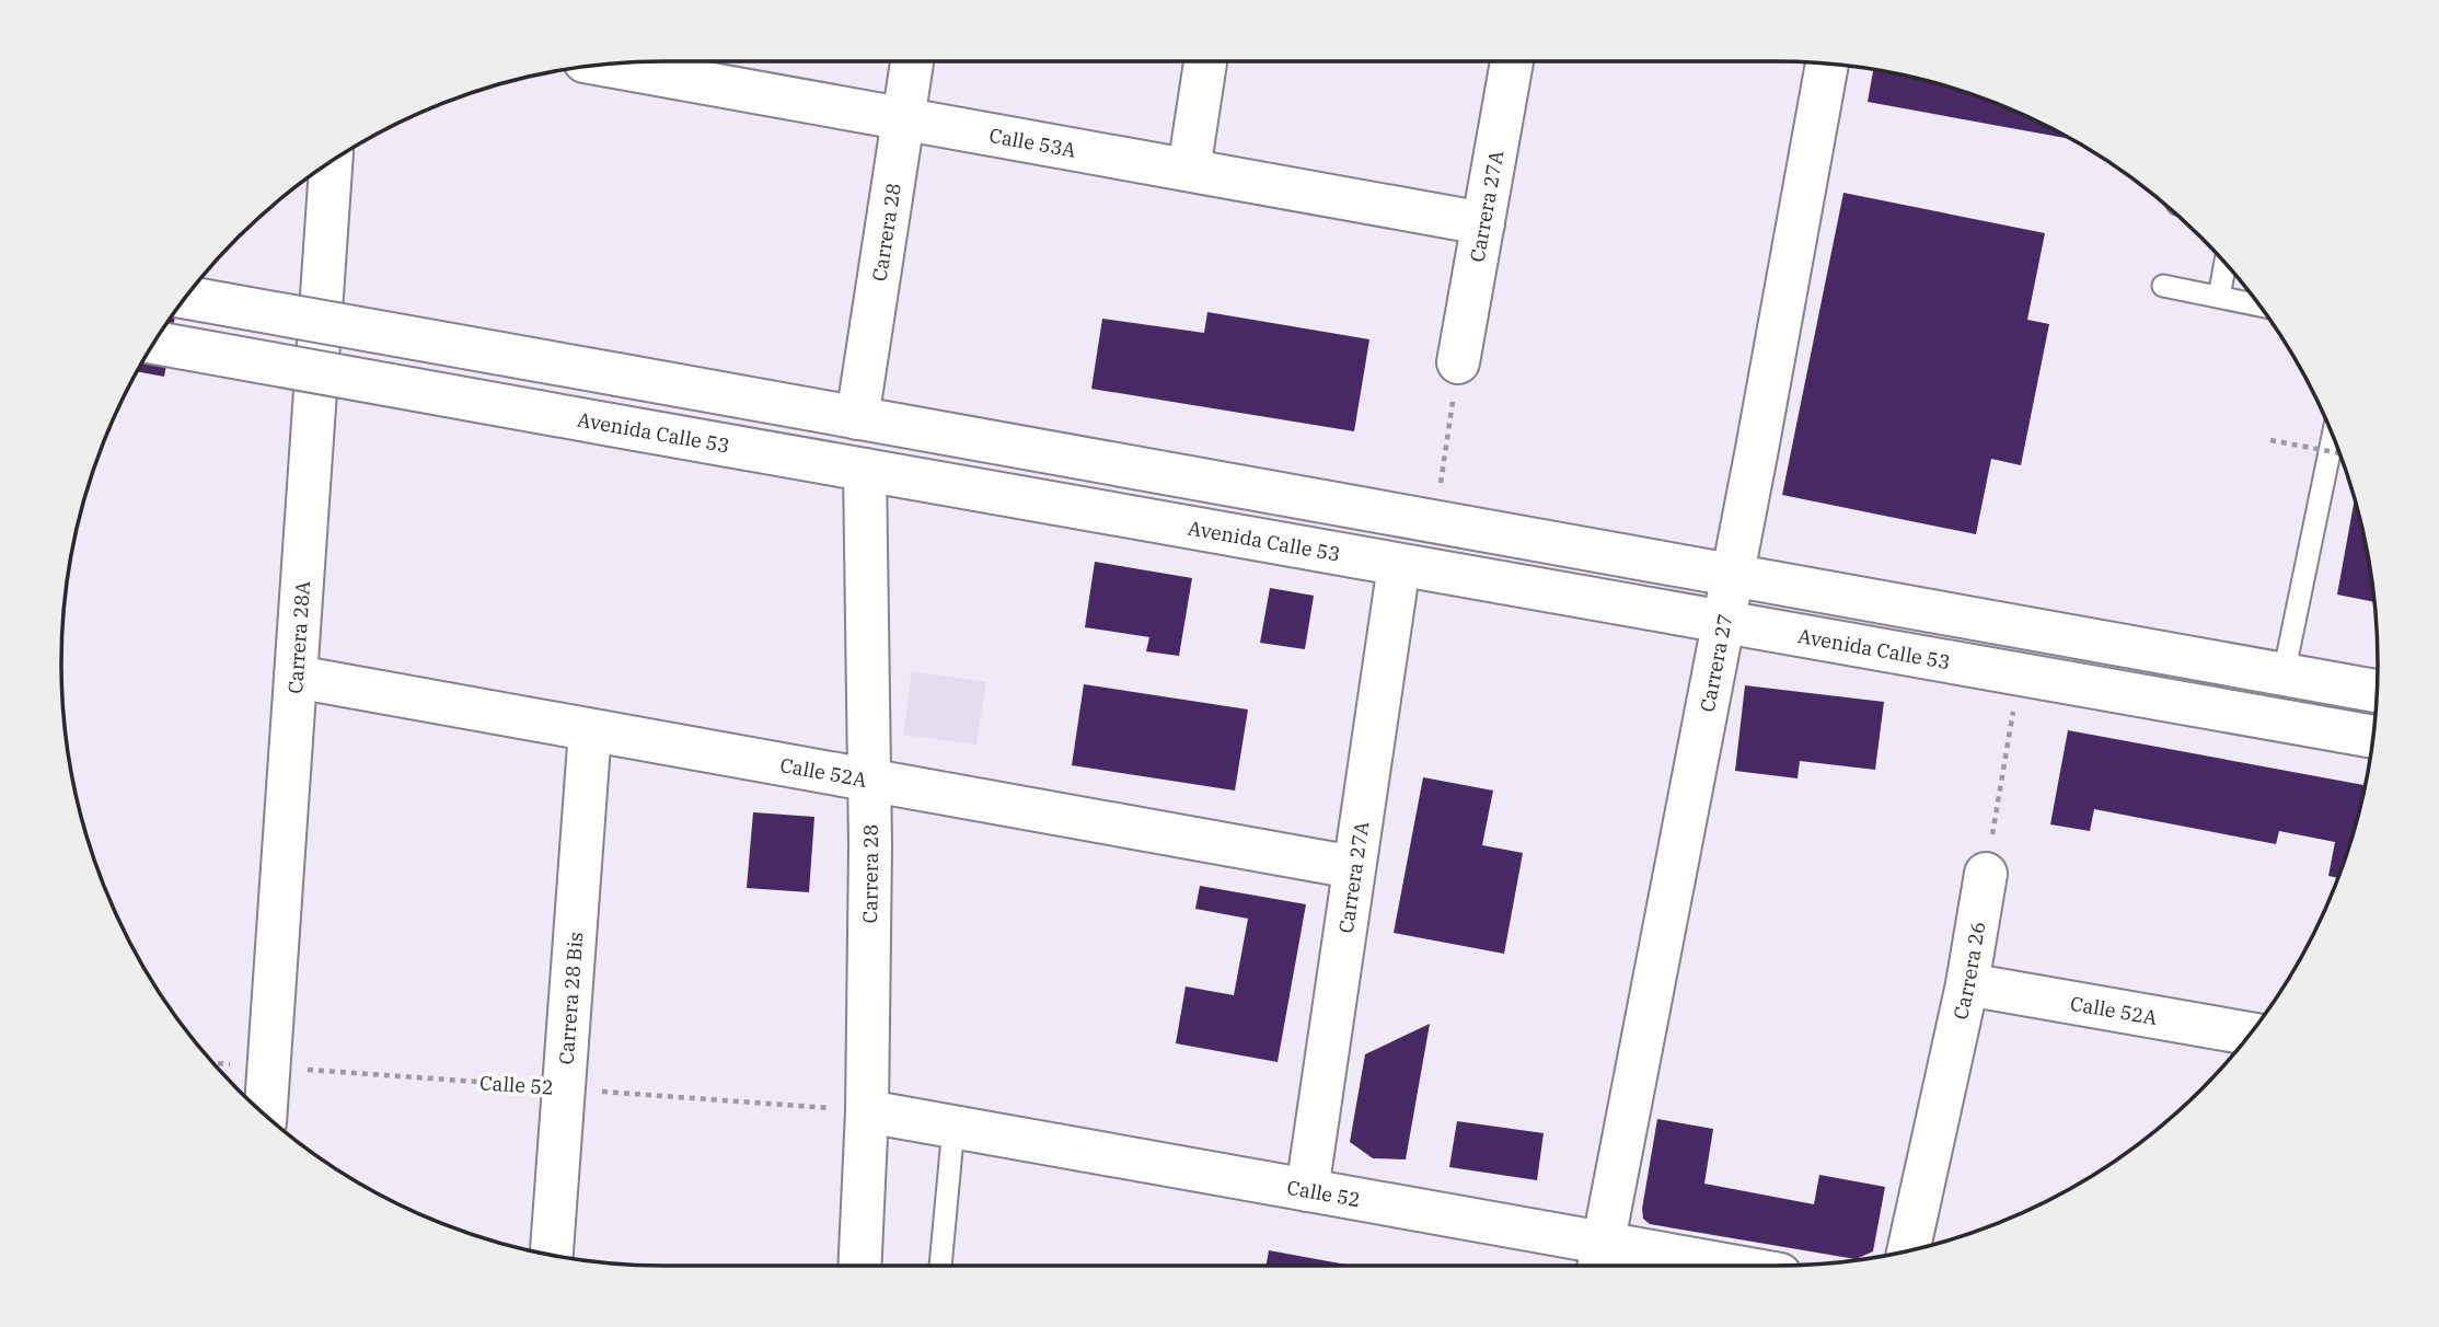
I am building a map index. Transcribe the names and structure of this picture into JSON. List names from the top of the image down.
{
  "streets": {
    "street": [
      "Calle 53A",
      "Carrera 27A",
      "Carrera 28",
      "Avenida Calle 53",
      "Carrera 28A",
      "Carrera 27",
      "Calle 52A",
      "Carrera 26",
      "Carrera 28 Bis",
      "Calle 52"
    ]
  },
  "crossings": [
    ["Calle 53A", "Carrera 27A"],
    ["Calle 53A", "Carrera 28"],
    ["Carrera 27A", "Avenida Calle 53"],
    ["Carrera 27A", "Calle 52A"],
    ["Carrera 27A", "Calle 52"],
    ["Carrera 28", "Avenida Calle 53"],
    ["Carrera 28", "Calle 52A"],
    ["Carrera 28", "Calle 52"],
    ["Avenida Calle 53", "Carrera 27"],
    ["Carrera 28A", "Calle 52A"],
    ["Carrera 28A", "Calle 52"],
    ["Carrera 27", "Calle 52"],
    ["Calle 52A", "Carrera 26"],
    ["Calle 52A", "Carrera 28 Bis"],
    ["Carrera 28 Bis", "Calle 52"]
  ]
}
